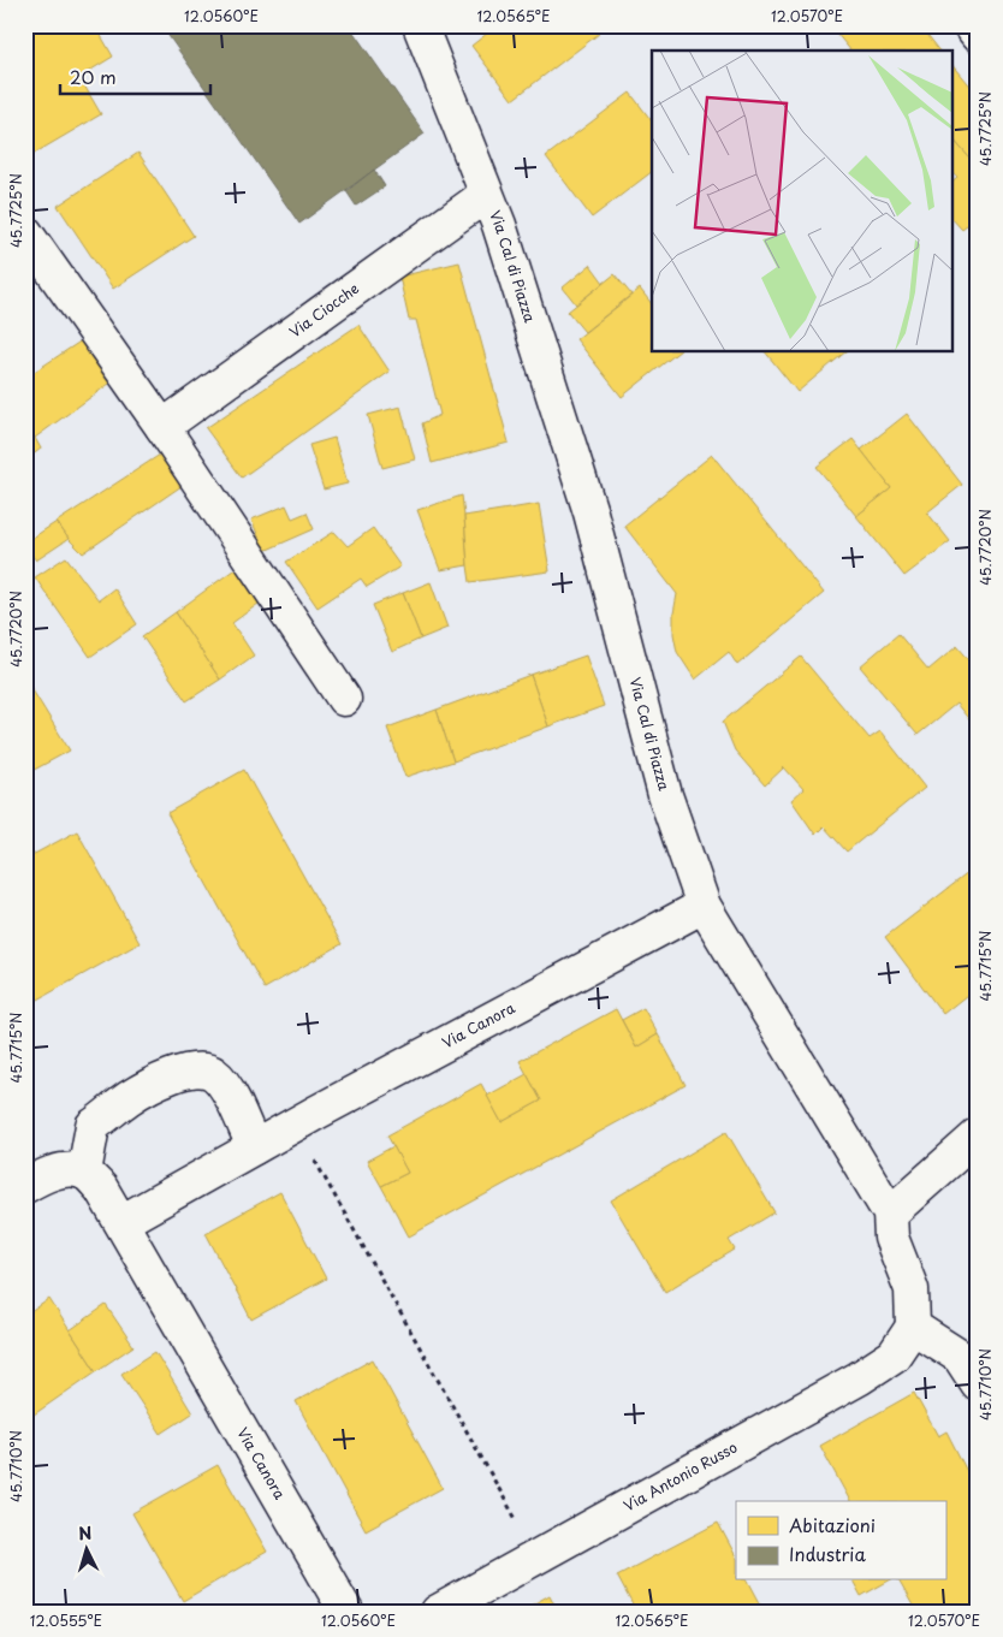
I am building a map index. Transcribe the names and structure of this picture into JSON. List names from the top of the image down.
{
  "streets": {
    "street": [
      "Via Cal di Piazza",
      "Via Ciocche",
      "Via Canora",
      "Via Antonio Russo"
    ]
  },
  "crossings": [
    ["Via Cal di Piazza", "Via Ciocche"],
    ["Via Cal di Piazza", "Via Canora"],
    ["Via Cal di Piazza", "Via Antonio Russo"]
  ],
  "legend": ["Abitazioni", "Industria"],
  "scale_bar": "20 m",
  "north": "top",
  "coordinates": [
    "12.0560°E",
    "12.0565°E",
    "12.0570°E",
    "45.7725°N",
    "45.7720°N",
    "45.7715°N",
    "45.7710°N",
    "12.0555°E"
  ]
}
